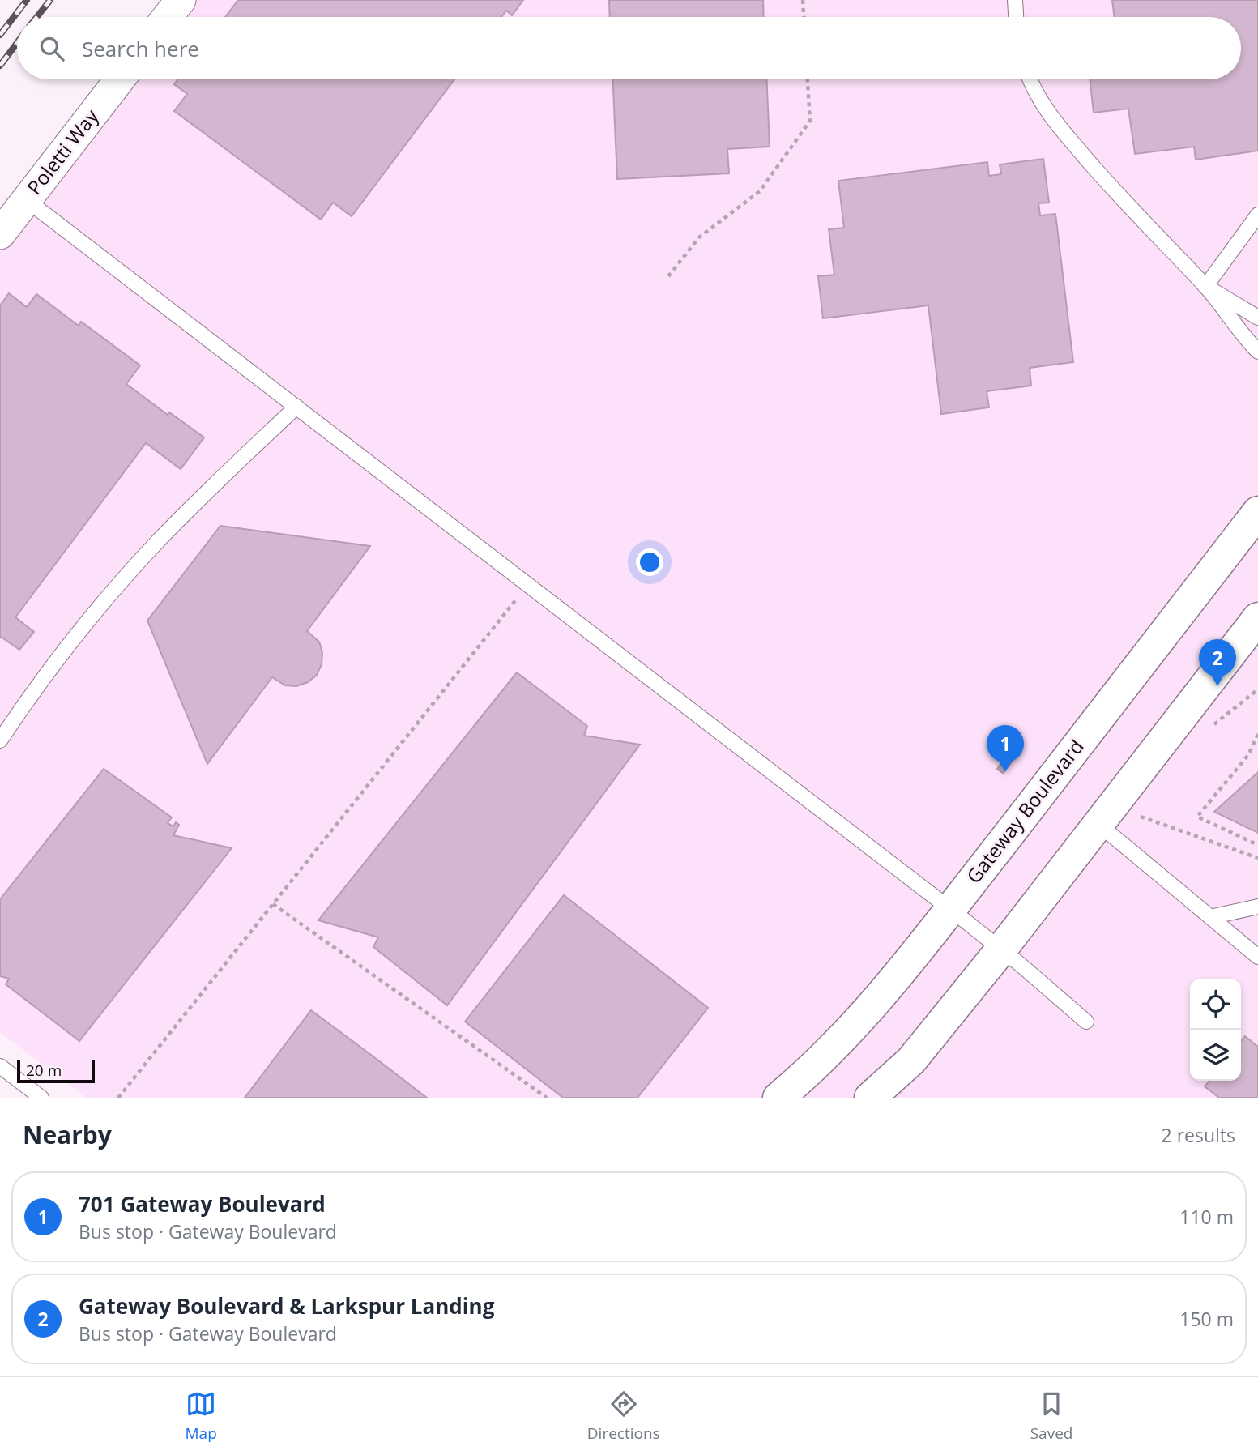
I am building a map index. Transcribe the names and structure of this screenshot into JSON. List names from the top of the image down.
{
  "streets": {
    "main road": ["Gateway Boulevard"],
    "street": ["Poletti Way"]
  },
  "scale_bar": "20 m",
  "page": {
    "search": "Search here",
    "pins": ["2", "1"],
    "scale": "20 m",
    "heading": ["Nearby", "2 results"],
    "list": [
      {
        "mark": "1",
        "name": "701 Gateway Boulevard",
        "note": "Bus stop · Gateway Boulevard",
        "value": "110 m"
      },
      {
        "mark": "2",
        "name": "Gateway Boulevard & Larkspur Landing",
        "note": "Bus stop · Gateway Boulevard",
        "value": "150 m"
      }
    ],
    "nav": ["Map", "Directions", "Saved"]
  }
}
